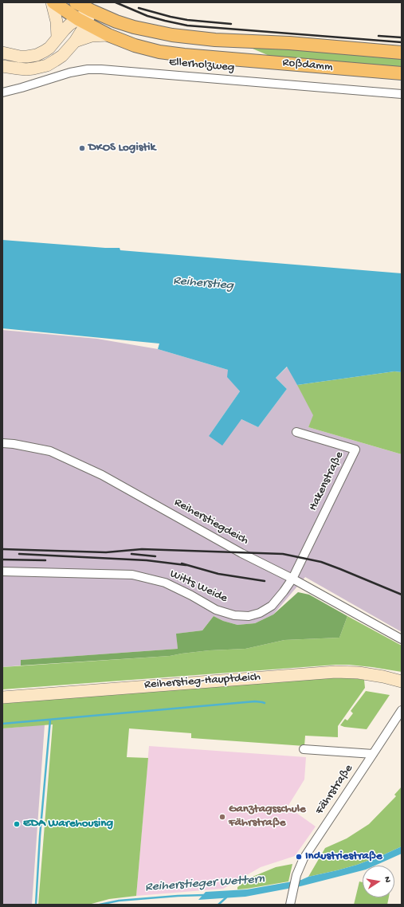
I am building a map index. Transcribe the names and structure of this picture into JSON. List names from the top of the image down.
{
  "streets": {
    "main road": ["Roßdamm", "Reiherstieg-Hauptdeich"],
    "street": [
      "Ellerholzweg",
      "Hakenstraße",
      "Reiherstiegdeich",
      "Witts Weide",
      "Fährstraße"
    ]
  },
  "crossings": [
    ["Hakenstraße", "Reiherstiegdeich"],
    ["Hakenstraße", "Witts Weide"],
    ["Reiherstiegdeich", "Witts Weide"]
  ],
  "water": ["Reiherstieg", "Reiherstieger Wettern"],
  "places": [
    "DKOS Logistik",
    "Ganztagsschule Fährstraße",
    "EDA Warehousing",
    "Industriestraße"
  ],
  "north": "right"
}
